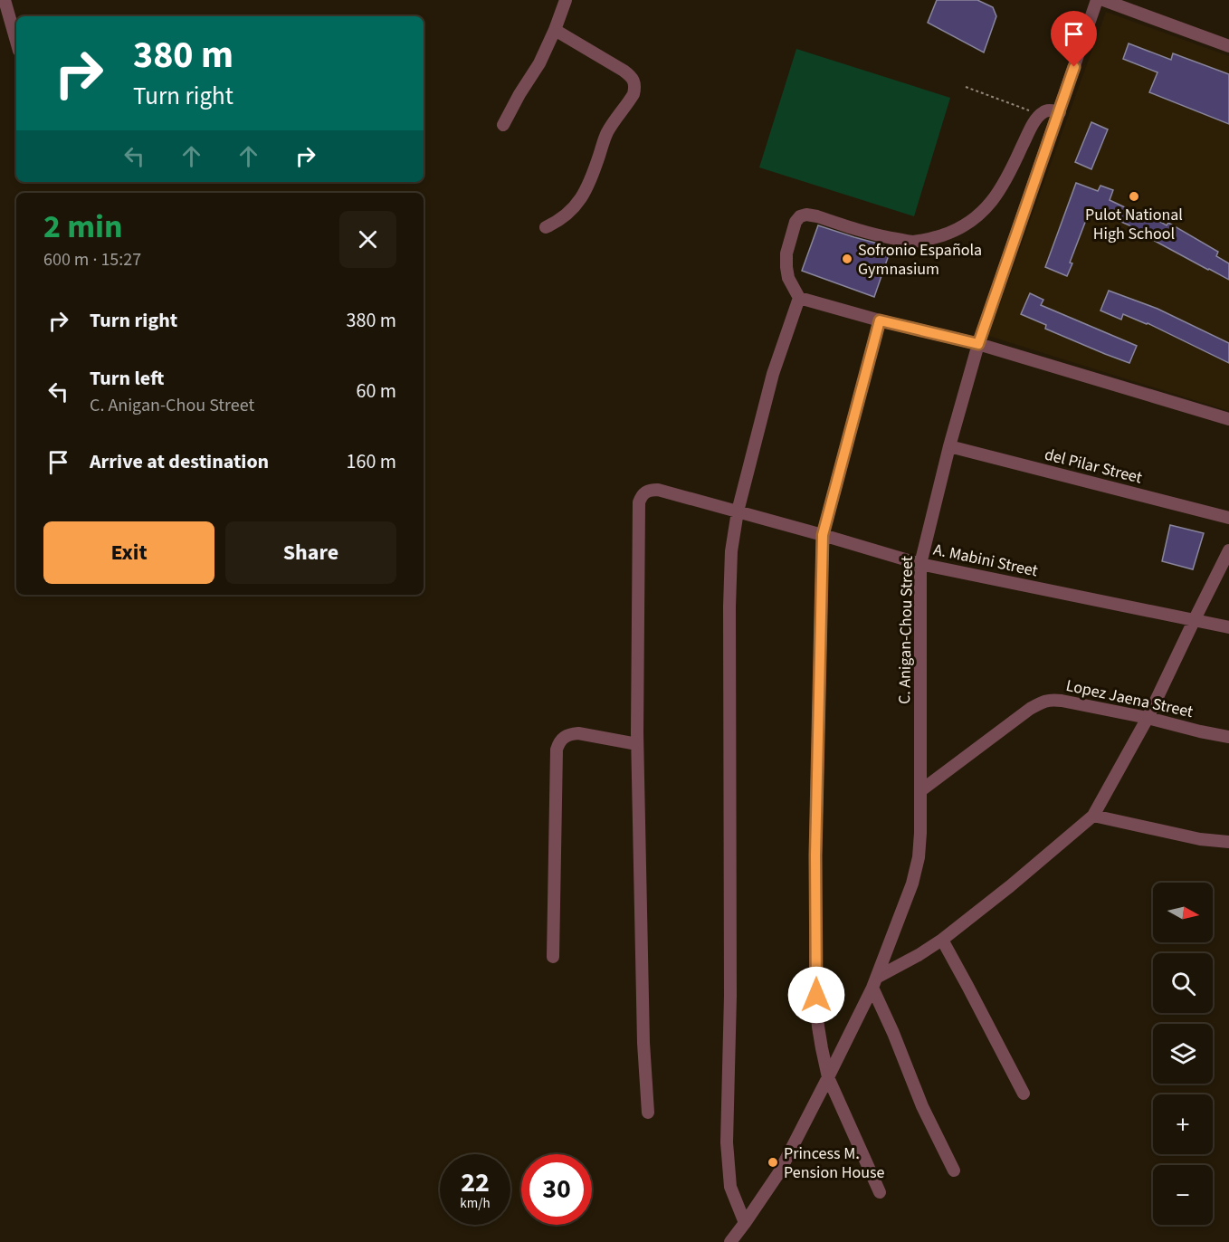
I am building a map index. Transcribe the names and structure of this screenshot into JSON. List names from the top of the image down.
{
  "streets": {
    "street": [
      "del Pilar Street",
      "A. Mabini Street",
      "C. Anigan-Chou Street",
      "Lopez Jaena Street"
    ]
  },
  "crossings": [
    ["del Pilar Street", "C. Anigan-Chou Street"],
    ["A. Mabini Street", "C. Anigan-Chou Street"],
    ["C. Anigan-Chou Street", "Lopez Jaena Street"]
  ],
  "places": ["Pulot National High School", "Sofronio Española Gymnasium", "Princess M. Pension House"],
  "north": "right",
  "page": {
    "turn": ["380 m", "Turn right"],
    "heading": ["2 min", "600 m · 15:27"],
    "list": [
      {
        "name": "Turn right",
        "value": "380 m"
      },
      {
        "name": "Turn left",
        "note": "C. Anigan-Chou Street",
        "value": "60 m"
      },
      {
        "name": "Arrive at destination",
        "value": "160 m"
      }
    ],
    "buttons": ["Exit", "Share"],
    "map_buttons": ["+", "−"],
    "speed": "22 km/h",
    "limit": "30"
  }
}
